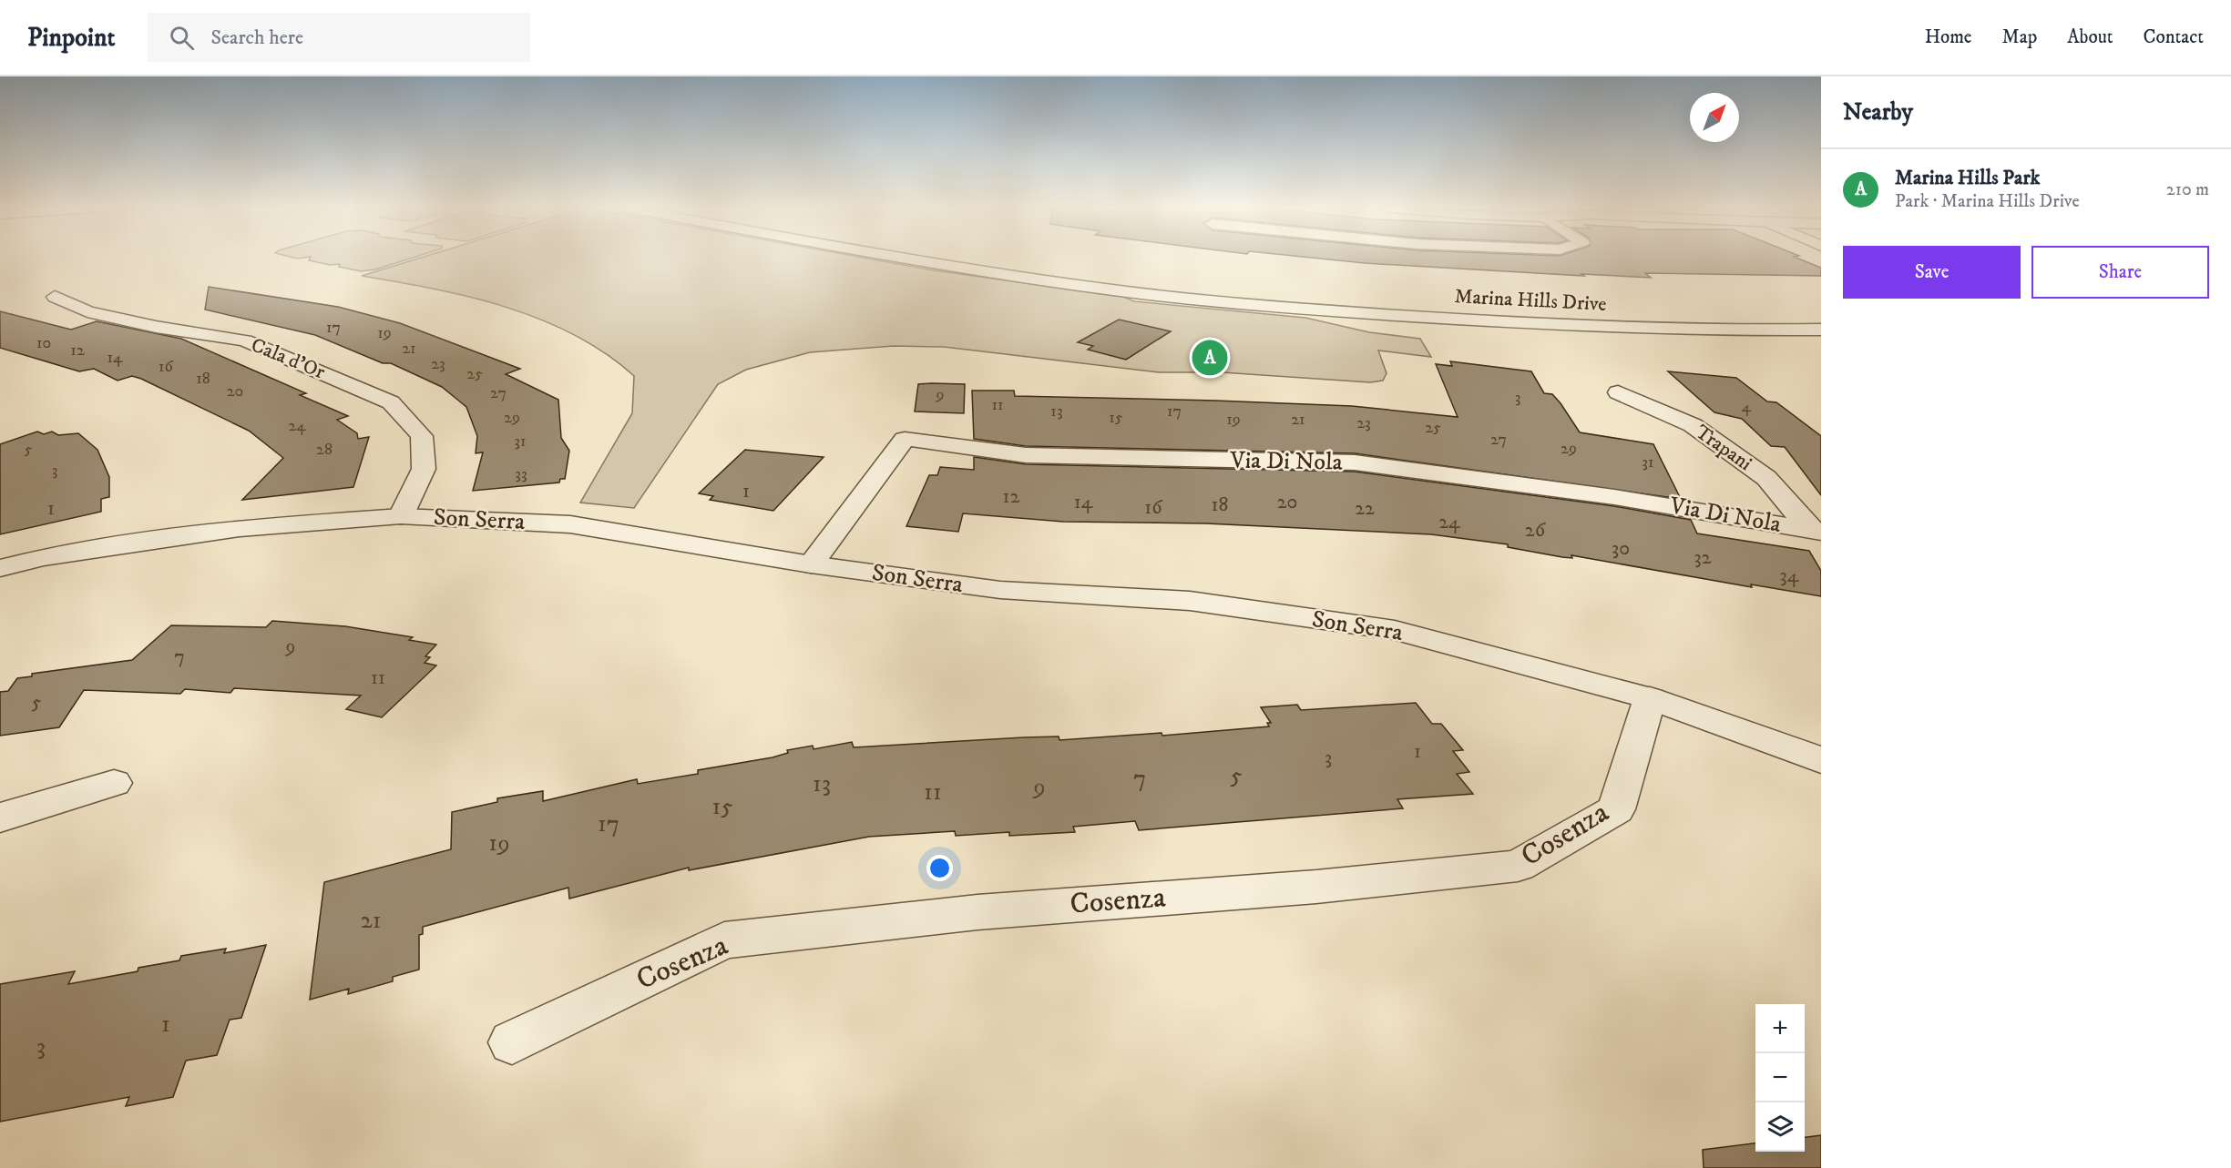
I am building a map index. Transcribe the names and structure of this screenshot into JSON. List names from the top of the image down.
{
  "streets": {
    "street": [
      "Marina Hills Drive",
      "Cala d'Or",
      "Trapani",
      "Via Di Nola",
      "Son Serra",
      "Cosenza"
    ]
  },
  "crossings": [
    ["Cala d'Or", "Son Serra"],
    ["Trapani", "Via Di Nola"],
    ["Via Di Nola", "Son Serra"],
    ["Son Serra", "Cosenza"]
  ],
  "house_numbers": [
    "17",
    "19",
    "10",
    "21",
    "12",
    "14",
    "23",
    "16",
    "25",
    "18",
    "20",
    "27",
    "9",
    "3",
    "11",
    "4",
    "13",
    "17",
    "29",
    "15",
    "19",
    "21",
    "23",
    "24",
    "25",
    "27",
    "31",
    "29",
    "5",
    "28",
    "31",
    "3",
    "33",
    "1",
    "12",
    "14",
    "20",
    "18",
    "16",
    "1",
    "22",
    "24",
    "26",
    "30",
    "32",
    "34",
    "9",
    "7",
    "11",
    "5",
    "1",
    "3",
    "5",
    "7",
    "13",
    "9",
    "11",
    "15",
    "17",
    "19",
    "21",
    "1",
    "3"
  ],
  "north": "top right",
  "page": {
    "header": "Pinpoint",
    "search": "Search here",
    "nav": [
      "Home",
      "Map",
      "About",
      "Contact"
    ],
    "heading": "Nearby",
    "list": [
      {
        "mark": "A",
        "name": "Marina Hills Park",
        "note": "Park · Marina Hills Drive",
        "value": "210 m"
      }
    ],
    "buttons": ["Save", "Share"],
    "pins": "A",
    "map_buttons": ["+", "−"]
  }
}
